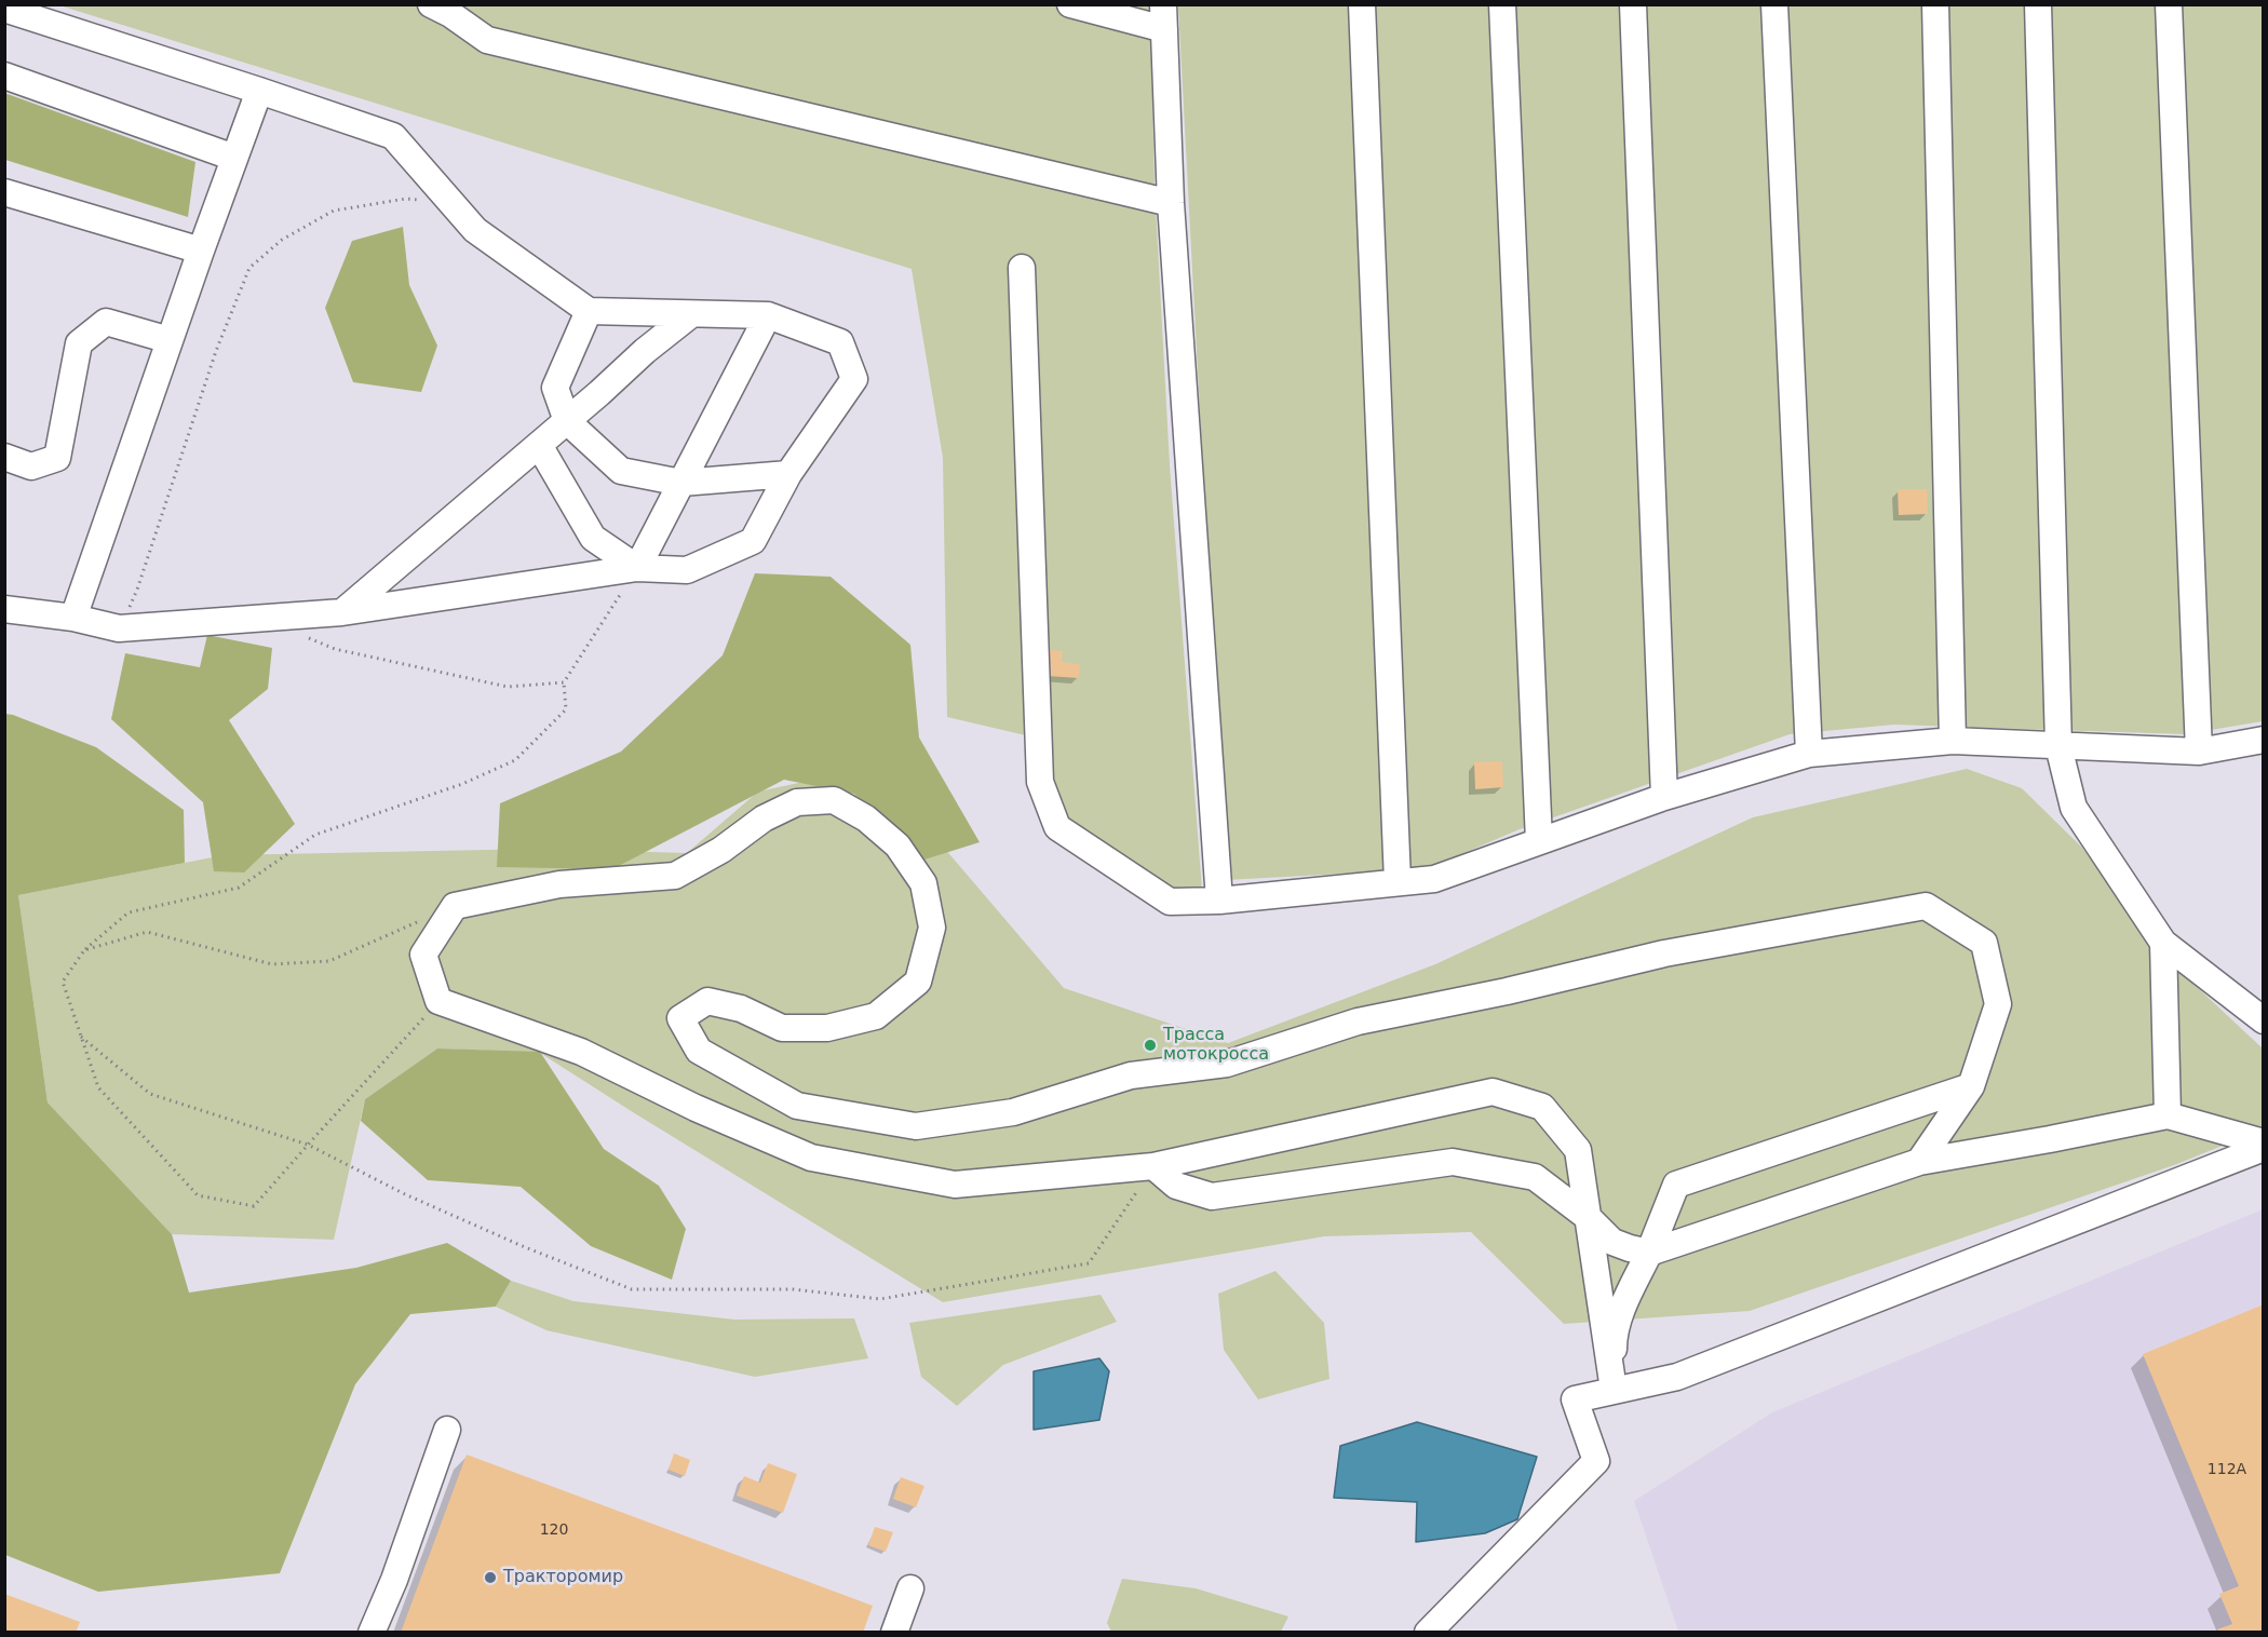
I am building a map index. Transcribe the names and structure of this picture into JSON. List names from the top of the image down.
{
  "places": ["Трасса мотокросса", "Тракторомир"],
  "house_numbers": ["112А", "120"]
}
